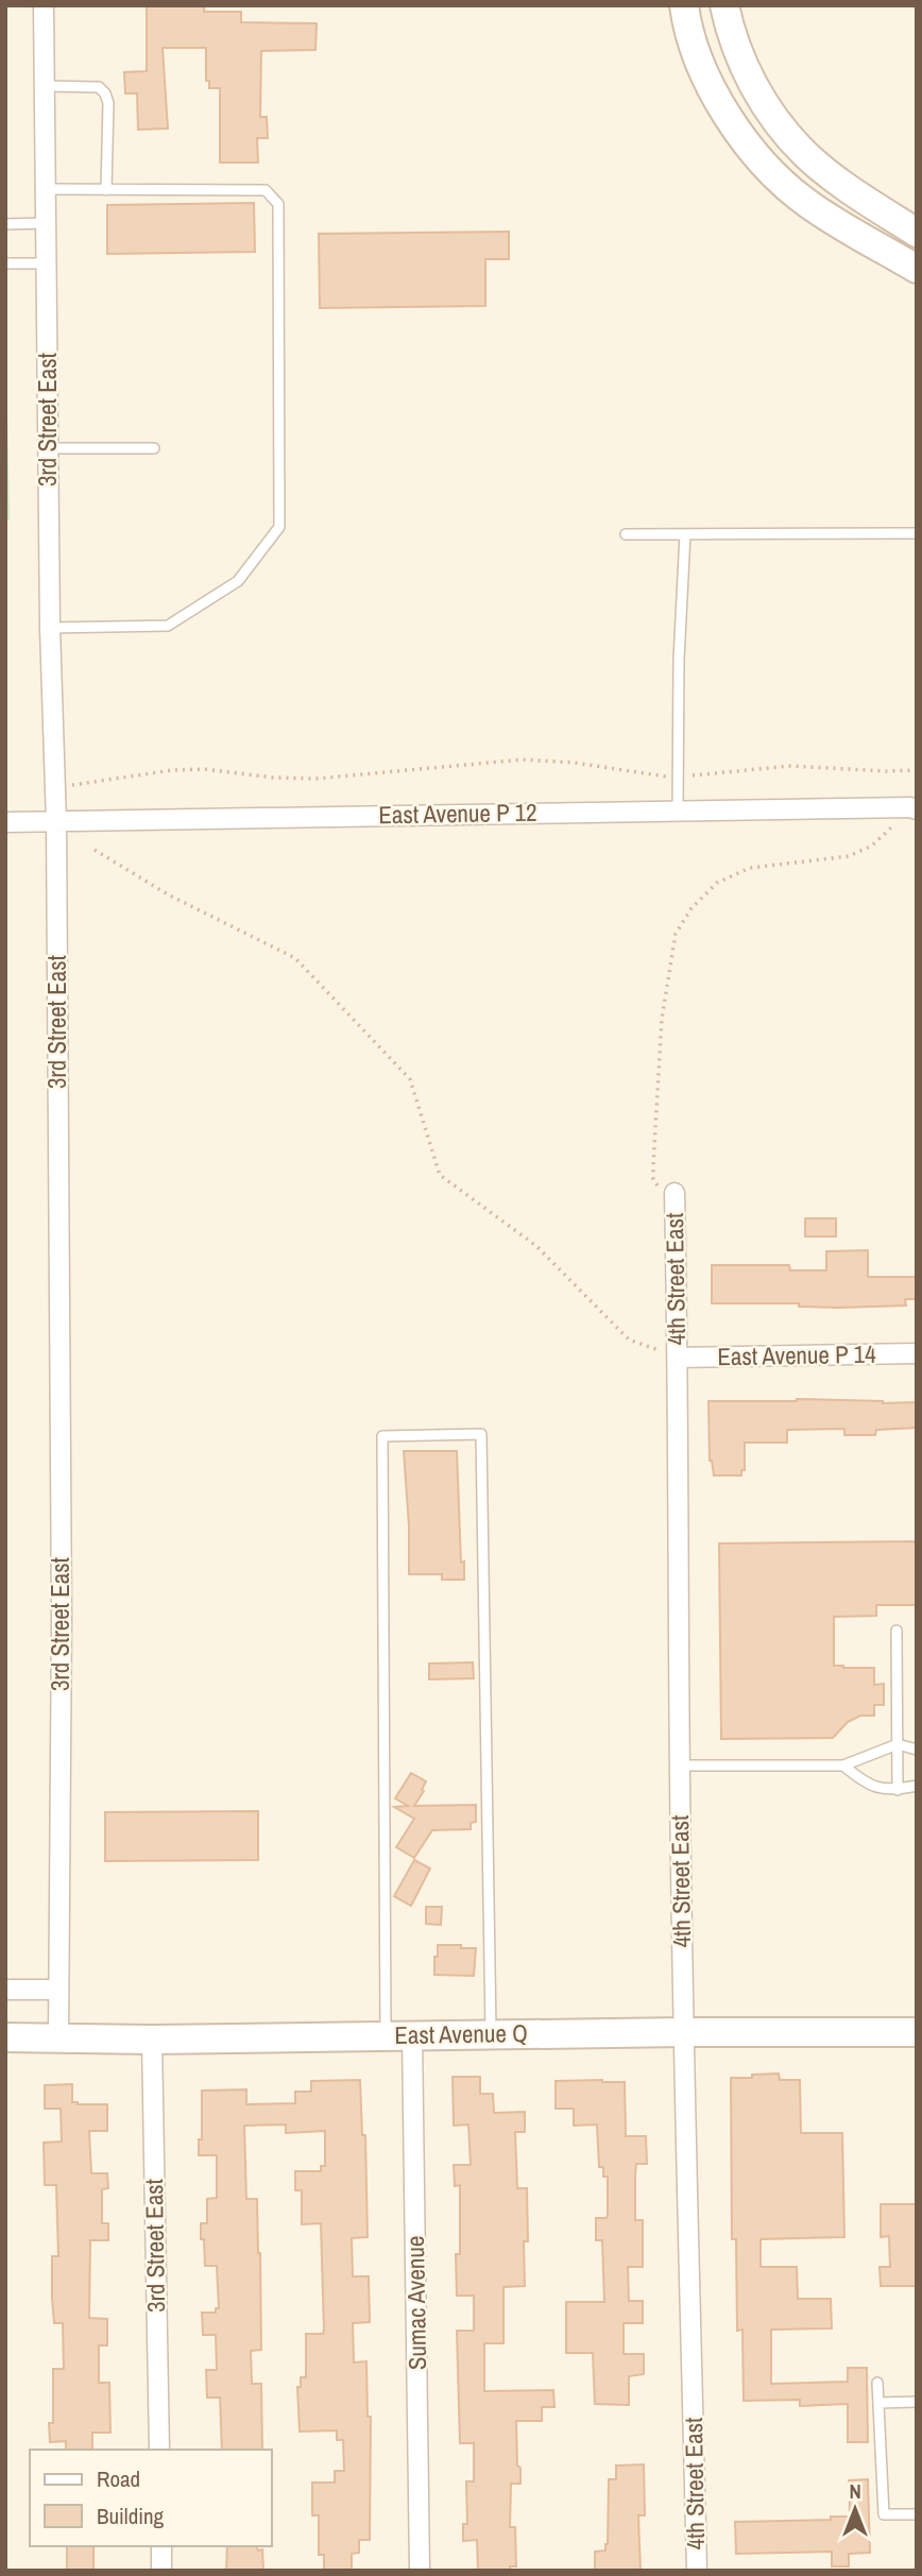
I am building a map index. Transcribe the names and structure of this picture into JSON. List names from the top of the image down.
{
  "streets": {
    "street": [
      "3rd Street East",
      "East Avenue P 12",
      "4th Street East",
      "East Avenue P 14",
      "East Avenue Q",
      "Sumac Avenue"
    ]
  },
  "crossings": [
    ["3rd Street East", "East Avenue P 12"],
    ["3rd Street East", "East Avenue Q"],
    ["4th Street East", "East Avenue P 14"],
    ["4th Street East", "East Avenue Q"],
    ["East Avenue Q", "Sumac Avenue"]
  ],
  "legend": ["Road", "Building"],
  "north": "top"
}
